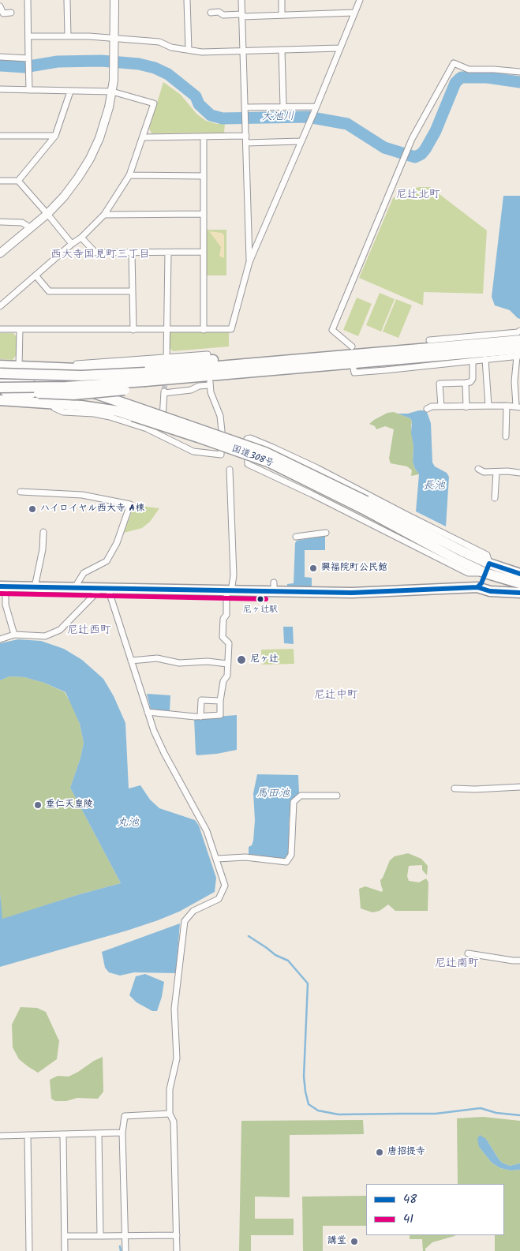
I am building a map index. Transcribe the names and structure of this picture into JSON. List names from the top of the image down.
{
  "streets": {
    "highway": ["国道308号"]
  },
  "districts": [
    "尼辻北町",
    "西大寺国見町三丁目",
    "尼辻西町",
    "尼辻中町",
    "尼辻南町"
  ],
  "water": [
    "大池川",
    "長池",
    "馬田池",
    "丸池"
  ],
  "places": [
    "ハイロイヤル西大寺 A棟",
    "興福院町公民館",
    "尼ヶ辻駅",
    "尼ヶ辻",
    "垂仁天皇陵",
    "唐招提寺",
    "講堂"
  ],
  "lines": ["transit line 48", "transit line 41"],
  "legend": ["48", "41"]
}
